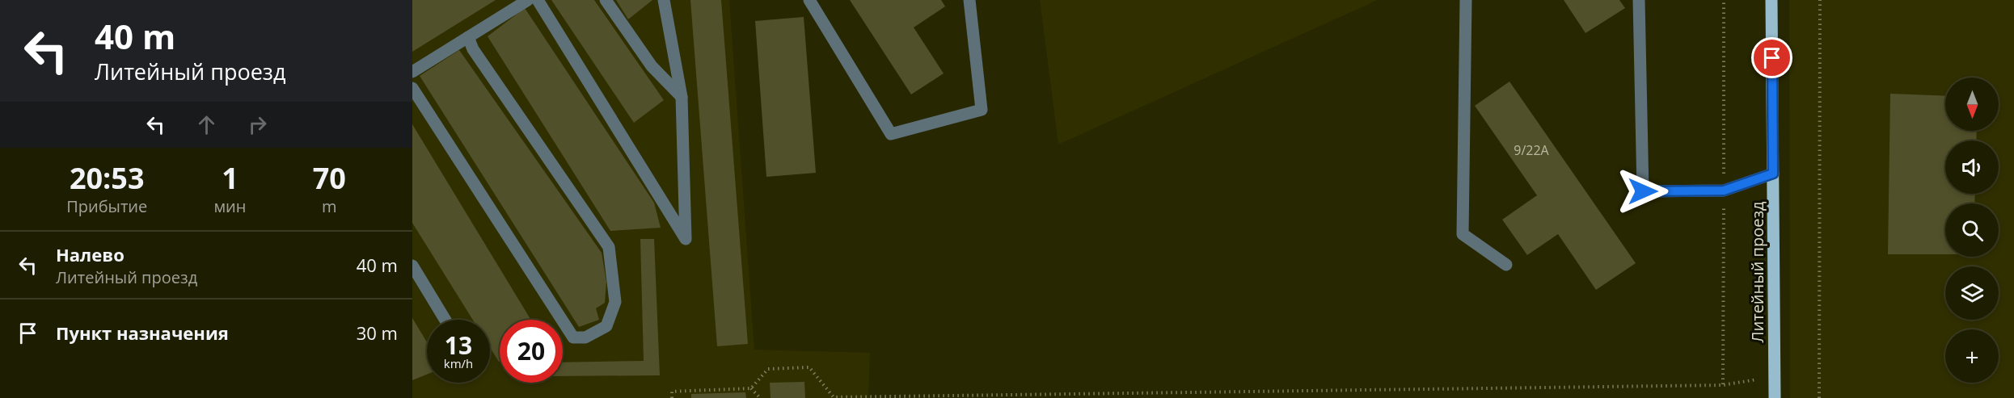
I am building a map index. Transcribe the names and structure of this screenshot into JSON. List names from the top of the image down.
{
  "streets": {
    "main road": ["Литейный проезд"]
  },
  "house_numbers": ["9/22А"],
  "north": "bottom",
  "page": {
    "turn": ["40 m", "Литейный проезд"],
    "map_buttons": "+",
    "eta": [
      "20:53",
      "Прибытие",
      "1",
      "мин",
      "70",
      "m"
    ],
    "list": [
      {
        "name": "Налево",
        "note": "Литейный проезд",
        "value": "40 m"
      },
      {
        "name": "Пункт назначения",
        "value": "30 m"
      }
    ],
    "speed": "13 km/h",
    "limit": "20"
  }
}
